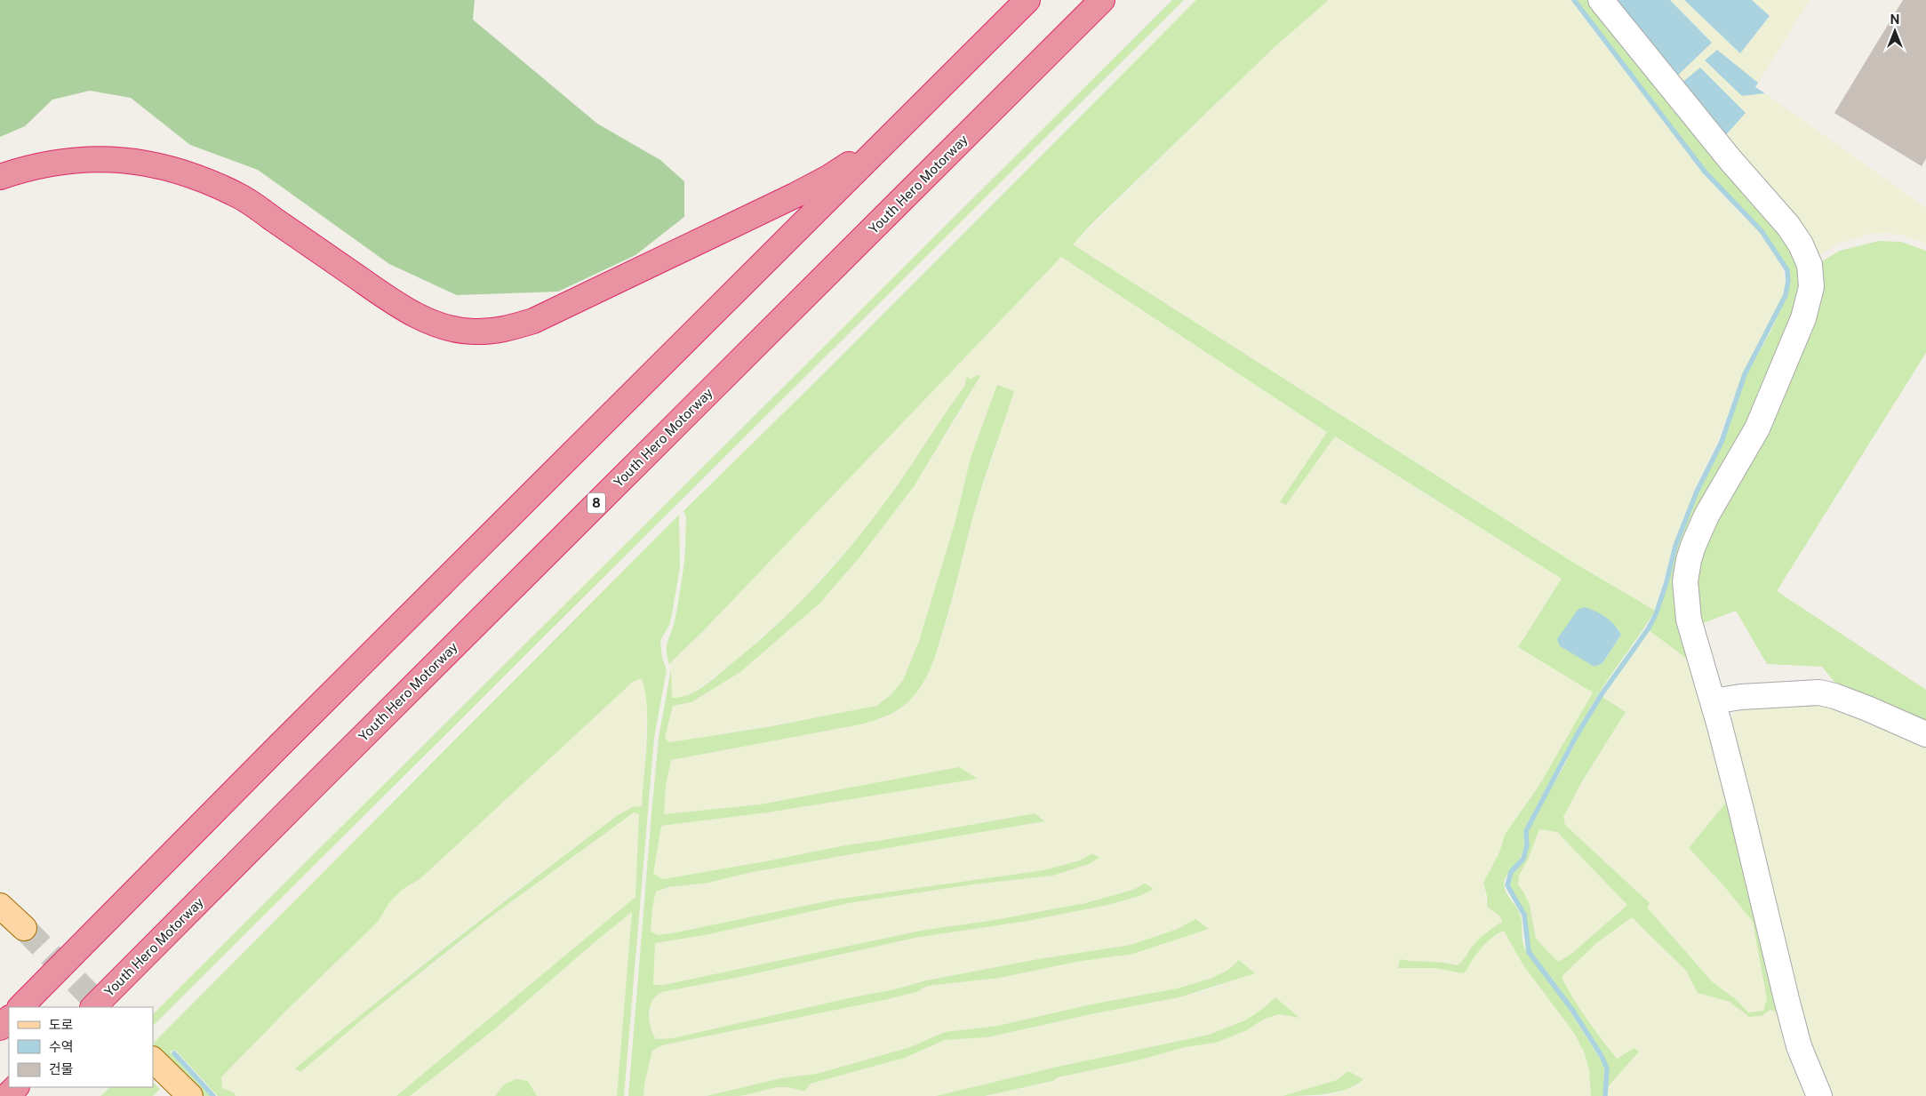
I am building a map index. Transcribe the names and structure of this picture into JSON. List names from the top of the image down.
{
  "streets": {
    "highway": ["Youth Hero Motorway", "8"]
  },
  "legend": ["도로", "수역", "건물"],
  "north": "top"
}
